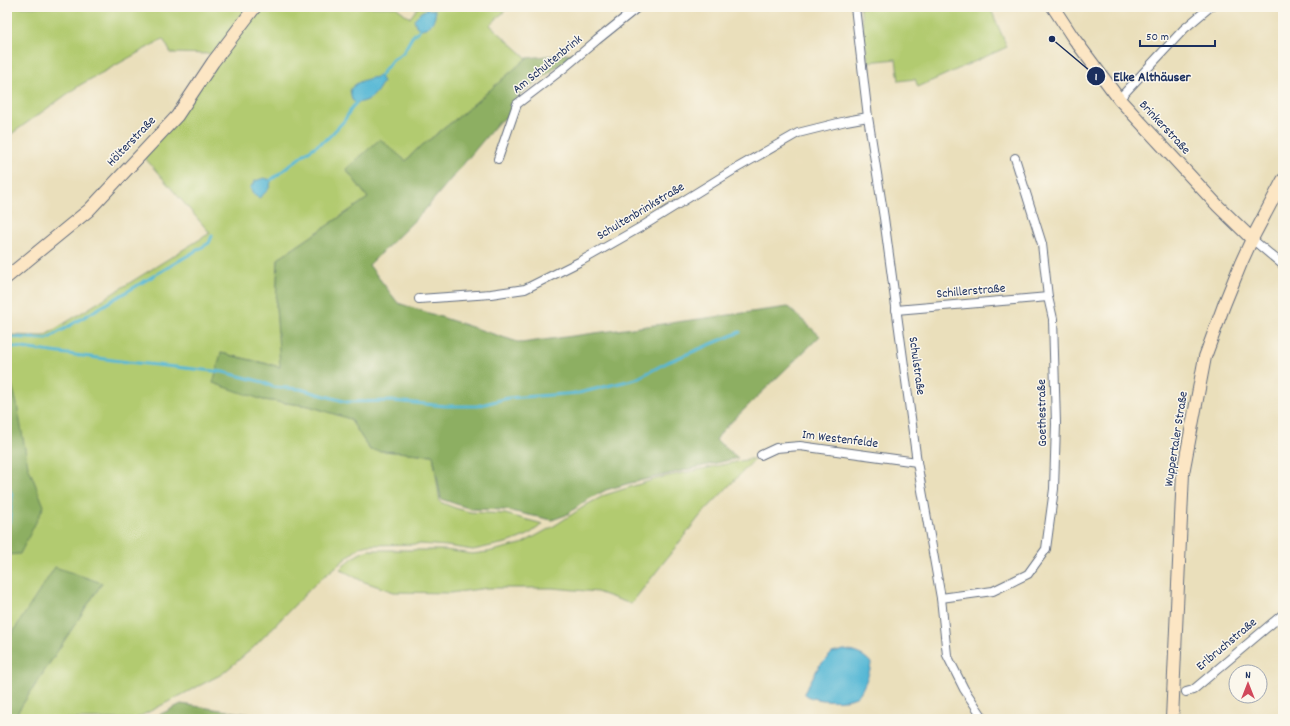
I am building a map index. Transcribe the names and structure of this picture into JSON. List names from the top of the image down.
{
  "streets": {
    "street": [
      "Am Schultenbrink",
      "Brinkerstraße",
      "Hölterstraße",
      "Schultenbrinkstraße",
      "Schillerstraße",
      "Schulstraße",
      "Goethestraße",
      "Wuppertaler Straße",
      "Im Westenfelde",
      "Erlbruchstraße"
    ]
  },
  "crossings": [
    ["Brinkerstraße", "Wuppertaler Straße"],
    ["Schultenbrinkstraße", "Schulstraße"],
    ["Schillerstraße", "Schulstraße"],
    ["Schillerstraße", "Goethestraße"],
    ["Schulstraße", "Goethestraße"],
    ["Schulstraße", "Im Westenfelde"]
  ],
  "places": ["Elke Althäuser"],
  "scale_bar": "50 m",
  "north": "top"
}
